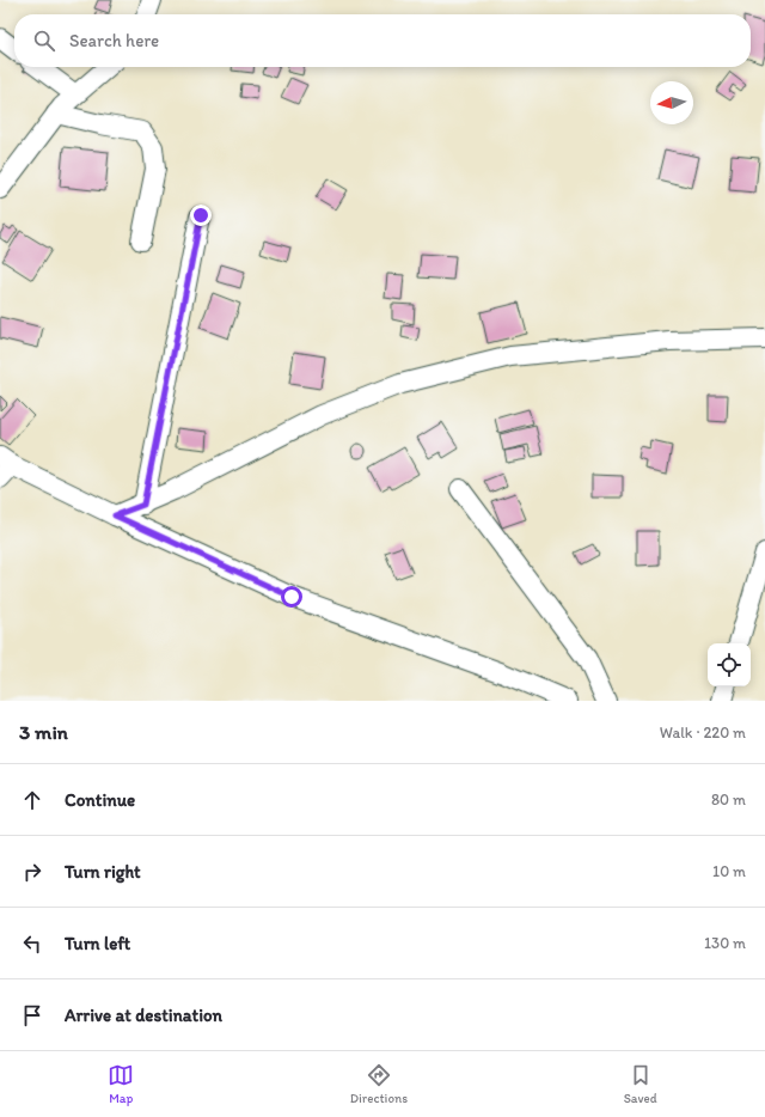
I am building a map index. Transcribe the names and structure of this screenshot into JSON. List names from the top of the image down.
{
  "north": "left",
  "page": {
    "search": "Search here",
    "heading": ["3 min", "Walk · 220 m"],
    "list": [
      ["Continue", "80 m"],
      ["Turn right", "10 m"],
      ["Turn left", "130 m"],
      "Arrive at destination"
    ],
    "nav": ["Map", "Directions", "Saved"]
  }
}
